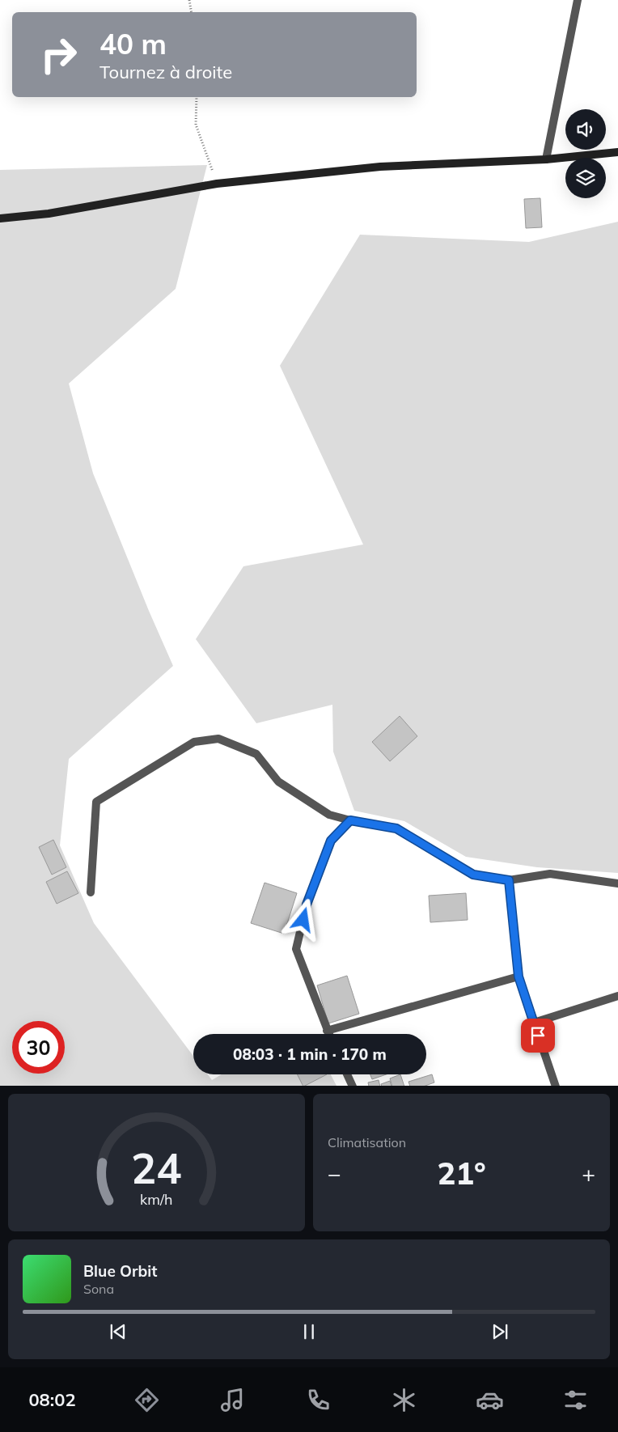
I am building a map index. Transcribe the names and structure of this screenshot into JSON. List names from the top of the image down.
{
  "page": {
    "turn": ["40 m", "Tournez à droite"],
    "limit": "30",
    "trip": "08:03 · 1 min · 170 m",
    "tile": "Climatisation",
    "heat": ["−", "21°", "+"],
    "song": ["Blue Orbit", "Sona"],
    "tabs": "08:02",
    "gauge": ["24", "km/h"]
  }
}
